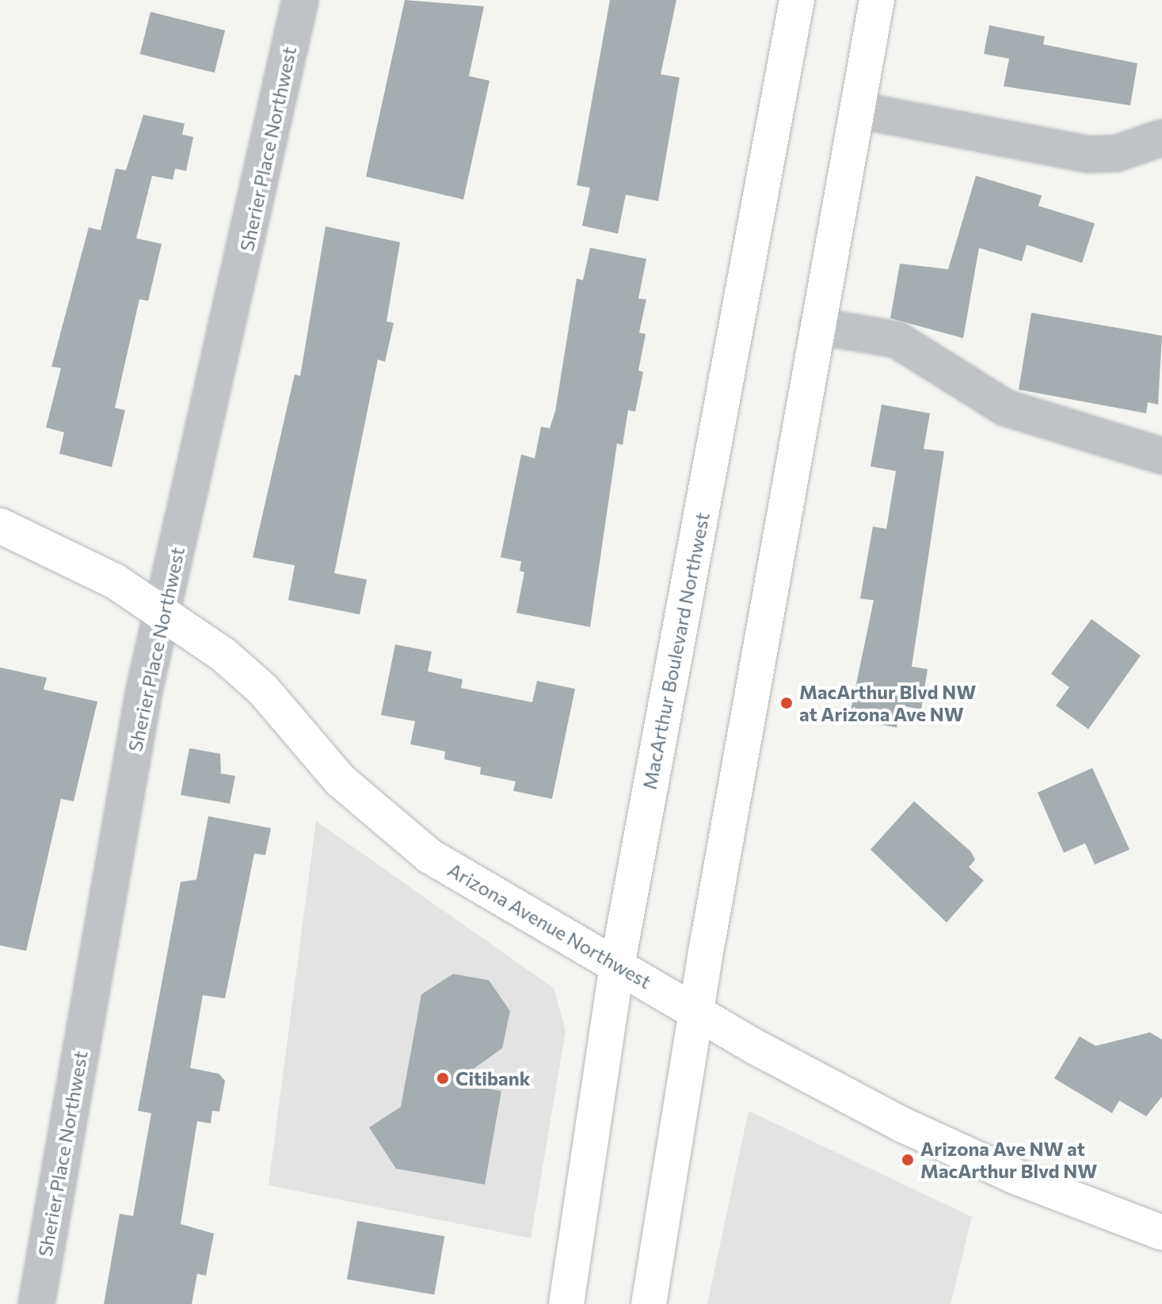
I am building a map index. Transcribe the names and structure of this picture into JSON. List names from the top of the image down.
{
  "streets": {
    "main road": ["MacArthur Boulevard Northwest", "Arizona Avenue Northwest"],
    "street": ["Sherier Place Northwest"]
  },
  "crossings": [
    ["Sherier Place Northwest", "Arizona Avenue Northwest"],
    ["MacArthur Boulevard Northwest", "Arizona Avenue Northwest"]
  ],
  "places": ["MacArthur Blvd NW at Arizona Ave NW", "Citibank", "Arizona Ave NW at MacArthur Blvd NW"]
}
